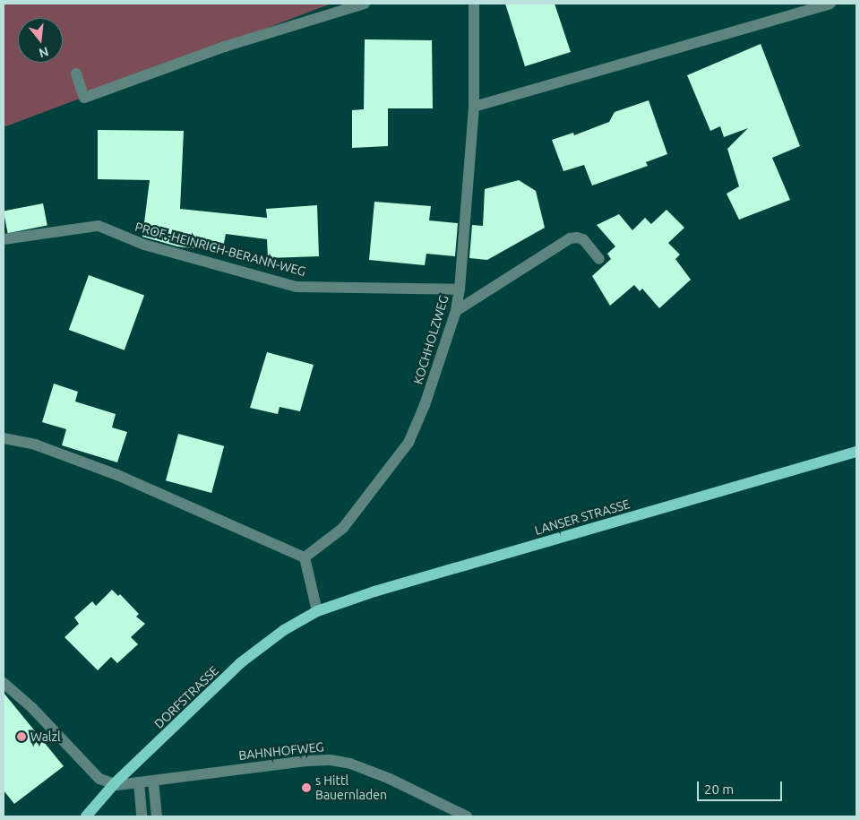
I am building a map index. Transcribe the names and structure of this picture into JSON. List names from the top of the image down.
{
  "streets": {
    "main road": ["LANSER STRASSE", "DORFSTRASSE"],
    "street": ["PROF.-HEINRICH-BERANN-WEG", "KOCHHOLZWEG", "BAHNHOFWEG"]
  },
  "crossings": [
    ["PROF.-HEINRICH-BERANN-WEG", "KOCHHOLZWEG"],
    ["LANSER STRASSE", "DORFSTRASSE"],
    ["DORFSTRASSE", "BAHNHOFWEG"]
  ],
  "places": ["Walzl", "s Hittl Bauernladen"],
  "scale_bar": "20 m",
  "north": "bottom"
}
